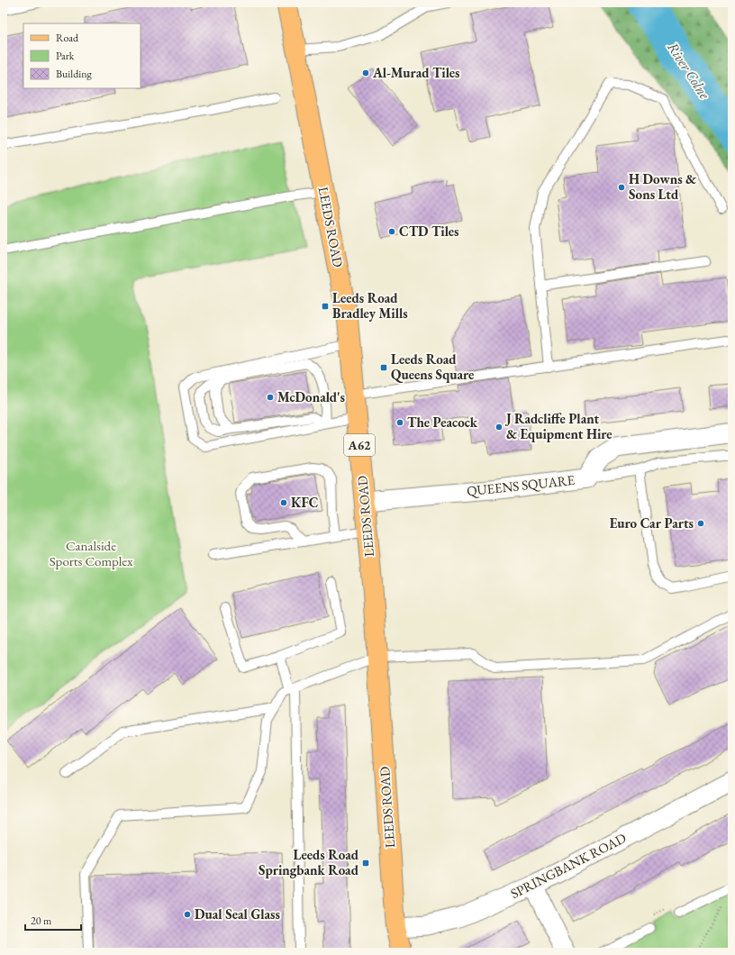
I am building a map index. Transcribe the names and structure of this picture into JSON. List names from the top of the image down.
{
  "streets": {
    "main road": ["LEEDS ROAD", "A62"],
    "street": ["QUEENS SQUARE", "SPRINGBANK ROAD"]
  },
  "crossings": [
    ["LEEDS ROAD", "QUEENS SQUARE"],
    ["LEEDS ROAD", "SPRINGBANK ROAD"]
  ],
  "water": ["River Colne"],
  "parks": ["Canalside Sports Complex"],
  "places": {
    "other": [
      "Al-Murad Tiles",
      "H Downs & Sons Ltd",
      "CTD Tiles",
      "McDonald's",
      "The Peacock",
      "J Radcliffe Plant & Equipment Hire",
      "KFC",
      "Euro Car Parts",
      "Dual Seal Glass"
    ],
    "transit": ["Leeds Road Bradley Mills", "Leeds Road Queens Square", "Leeds Road Springbank Road"]
  },
  "legend": ["Road", "Park", "Building"],
  "scale_bar": "20 m"
}
